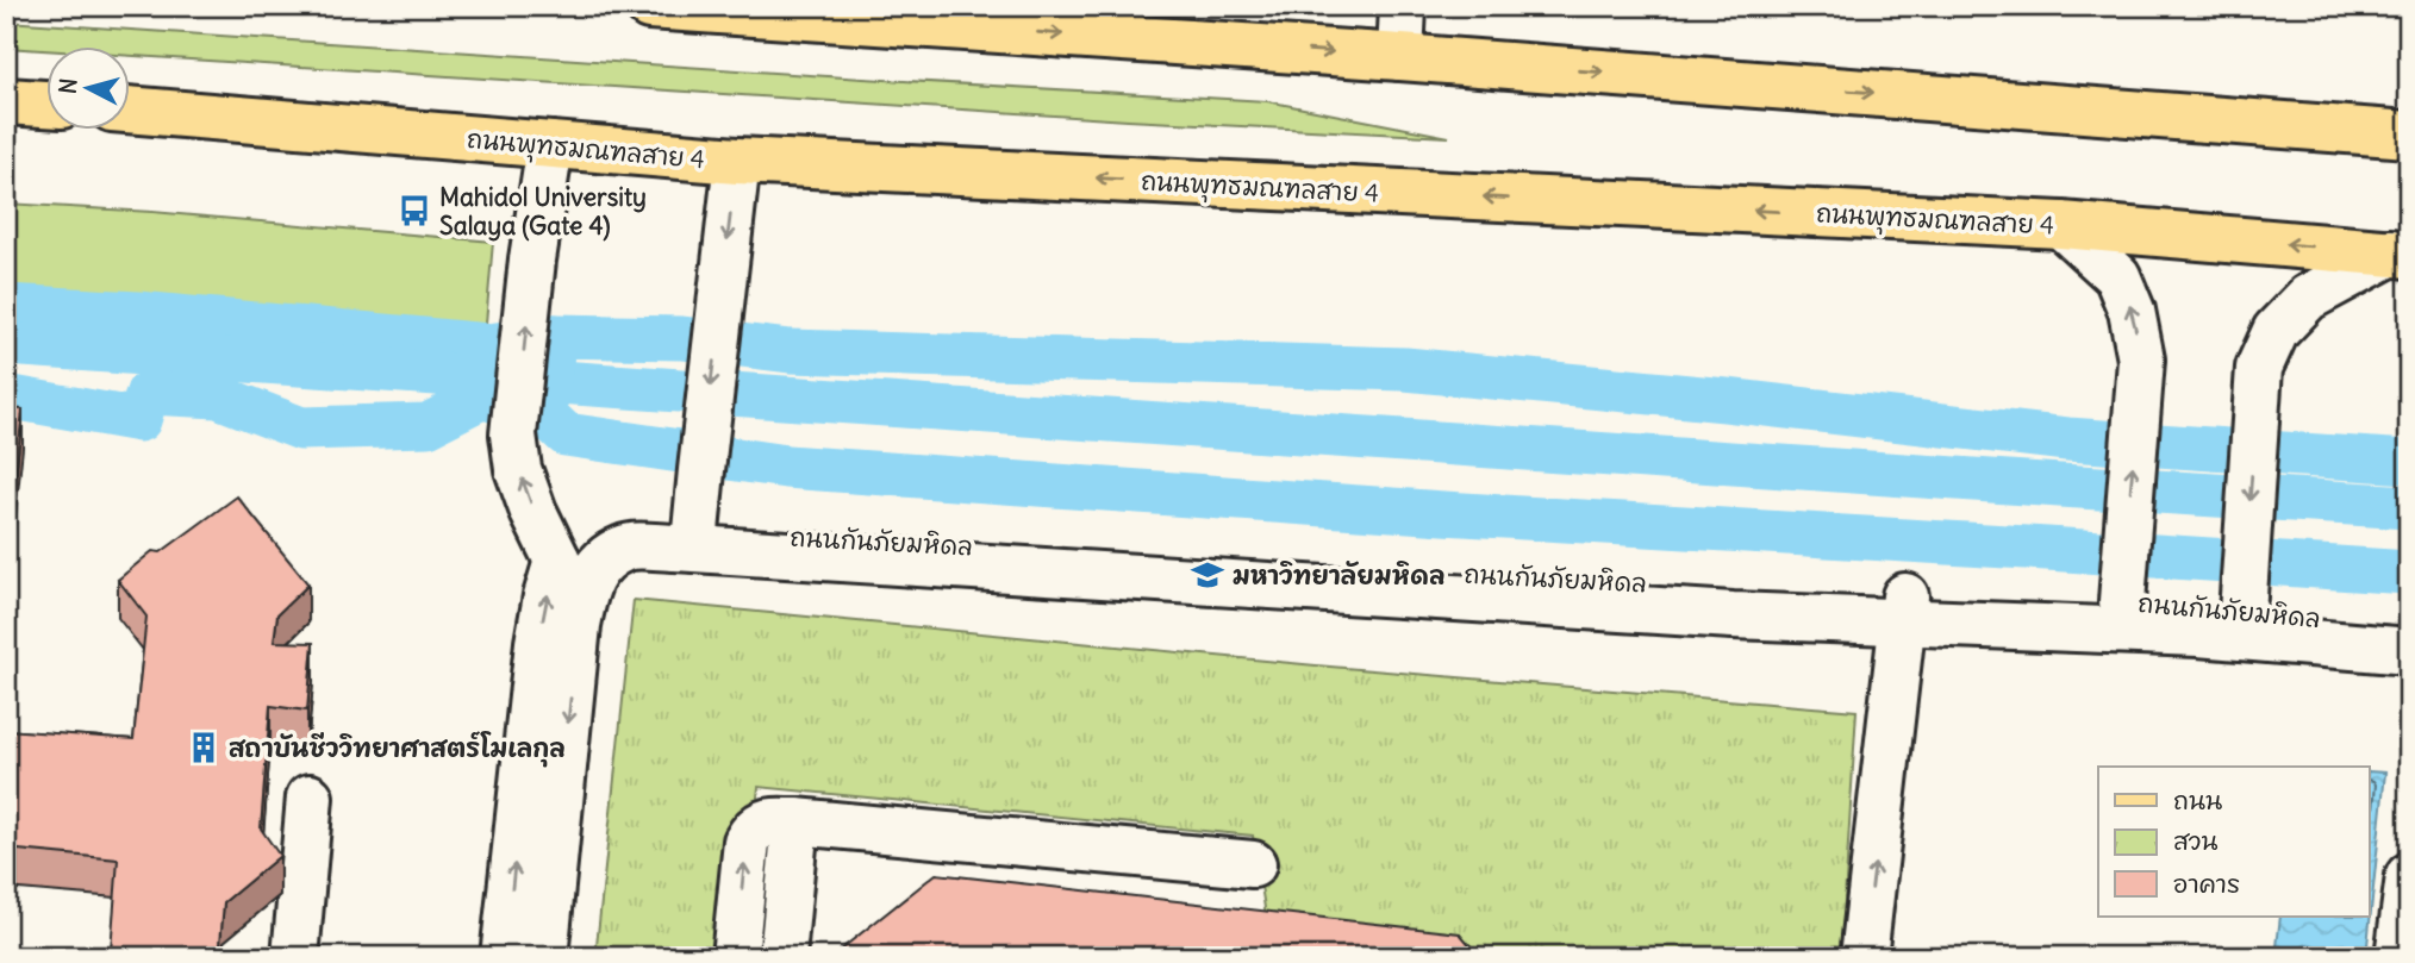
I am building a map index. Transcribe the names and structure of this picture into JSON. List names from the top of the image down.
{
  "streets": {
    "main road": ["ถนนพุทธมณฑลสาย 4"],
    "street": ["ถนนกันภัยมหิดล"]
  },
  "places": {
    "bus stop": ["Mahidol University Salaya (Gate 4)"],
    "school or university": ["มหาวิทยาลัยมหิดล"],
    "building": ["สถาบันชีววิทยาศาสตร์โมเลกุล"]
  },
  "legend": ["ถนน", "สวน", "อาคาร"],
  "north": "left"
}
